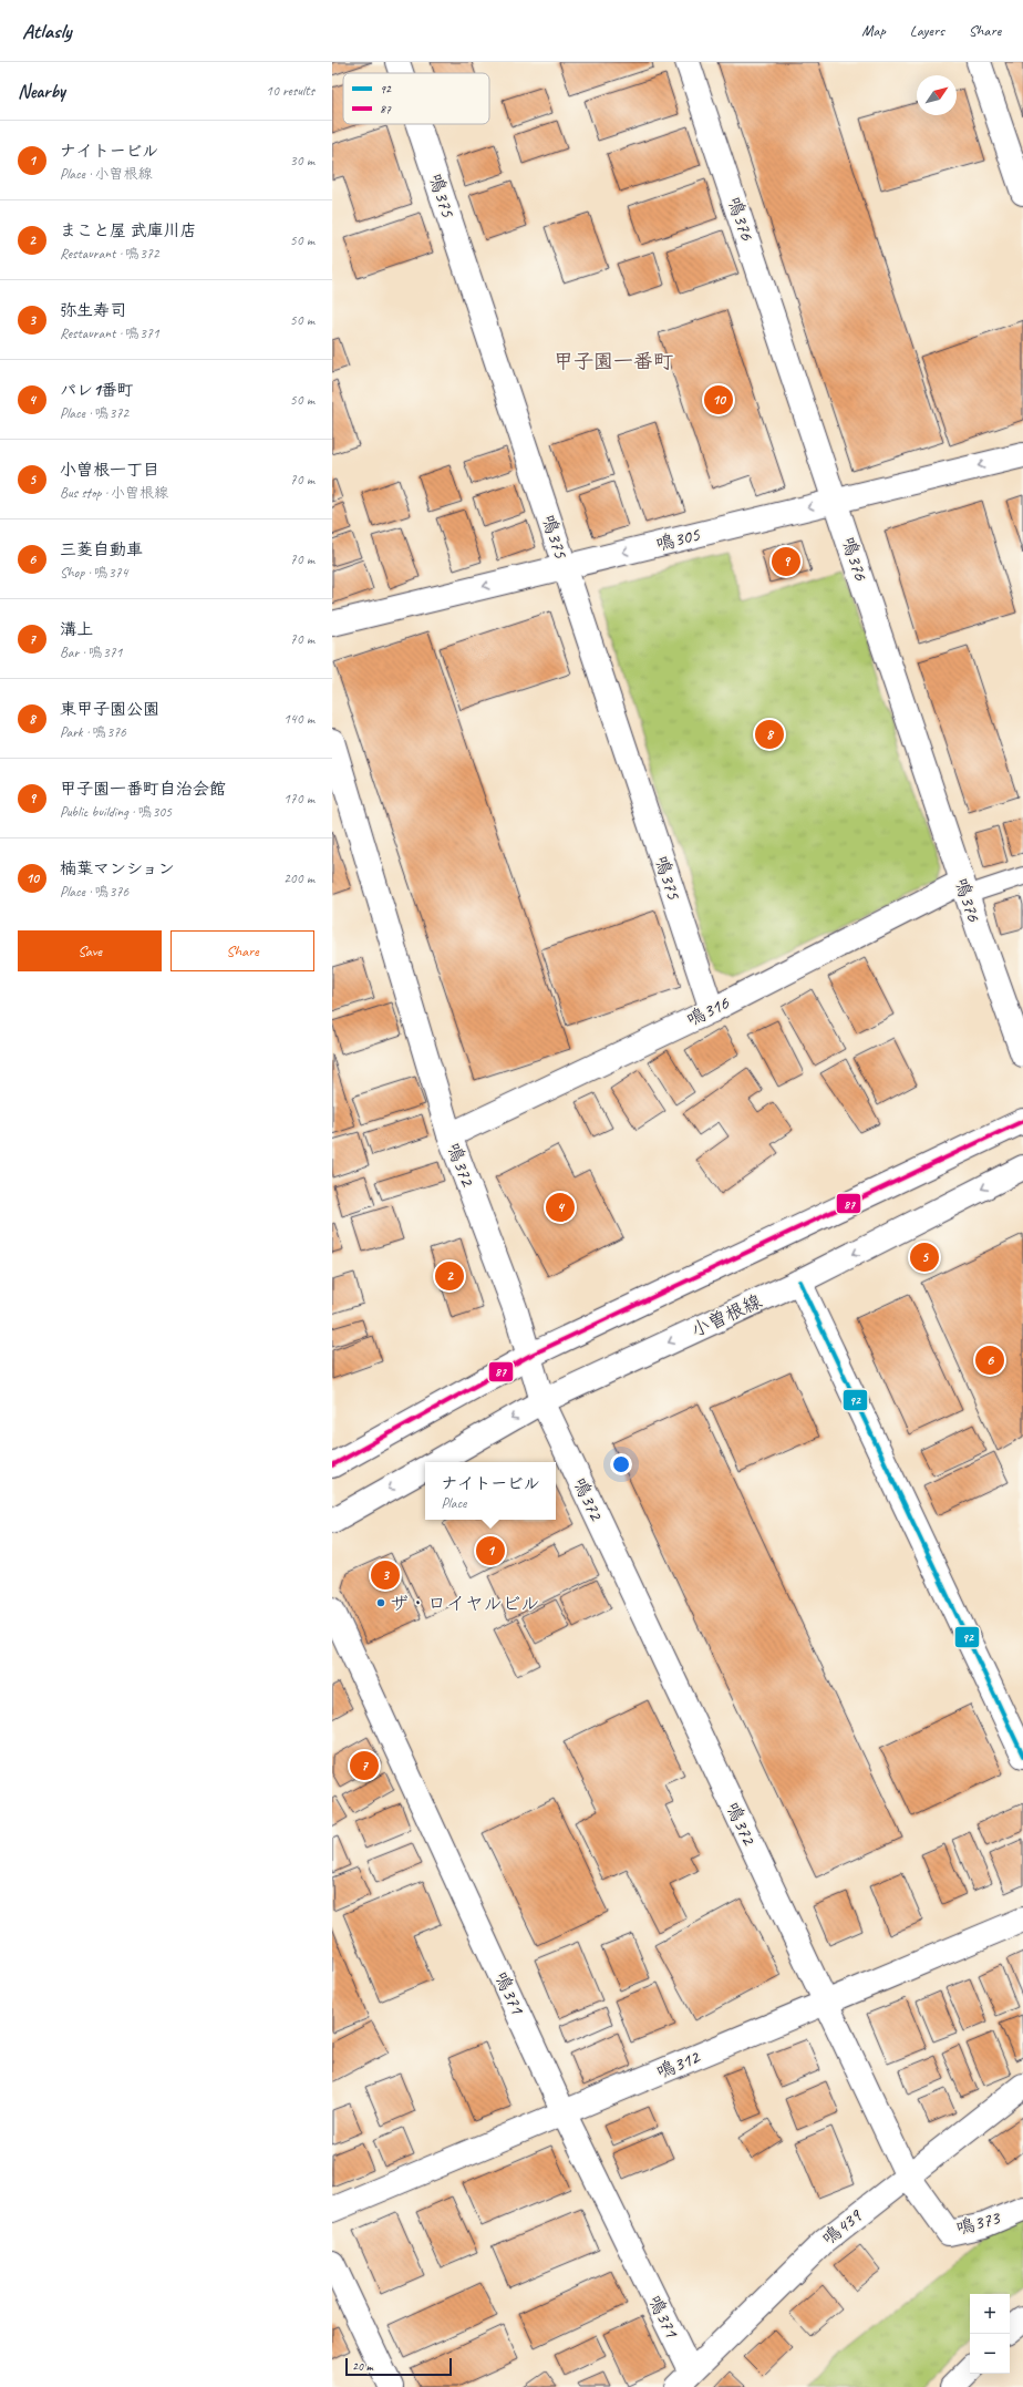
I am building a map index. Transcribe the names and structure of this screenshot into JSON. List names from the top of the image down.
{
  "streets": {
    "street": [
      "鳴375",
      "鳴376",
      "鳴305",
      "鳴316",
      "鳴372",
      "小曽根線",
      "鳴371",
      "鳴312",
      "鳴373",
      "鳴439"
    ]
  },
  "crossings": [
    ["鳴375", "鳴305"],
    ["鳴375", "鳴316"],
    ["鳴376", "鳴305"],
    ["鳴376", "鳴316"],
    ["鳴316", "鳴372"],
    ["鳴372", "小曽根線"],
    ["鳴372", "鳴312"],
    ["鳴372", "鳴373"],
    ["鳴372", "鳴439"],
    ["鳴371", "鳴312"],
    ["鳴371", "鳴439"],
    ["鳴373", "鳴439"]
  ],
  "one_way": ["鳴305"],
  "districts": ["甲子園一番町"],
  "places": ["ザ・ロイヤルビル"],
  "lines": ["transit line 87", "transit line 92"],
  "legend": ["92", "87"],
  "scale_bar": "20 m",
  "north": "top right",
  "page": {
    "header": "Atlasly",
    "nav": ["Map", "Layers", "Share"],
    "heading": ["Nearby", "10 results"],
    "list": [
      {
        "mark": "1",
        "name": "ナイトービル",
        "note": "Place · 小曽根線",
        "value": "30 m"
      },
      {
        "mark": "2",
        "name": "まこと屋 武庫川店",
        "note": "Restaurant · 鳴372",
        "value": "50 m"
      },
      {
        "mark": "3",
        "name": "弥生寿司",
        "note": "Restaurant · 鳴371",
        "value": "50 m"
      },
      {
        "mark": "4",
        "name": "パレ1番町",
        "note": "Place · 鳴372",
        "value": "50 m"
      },
      {
        "mark": "5",
        "name": "小曽根一丁目",
        "note": "Bus stop · 小曽根線",
        "value": "70 m"
      },
      {
        "mark": "6",
        "name": "三菱自動車",
        "note": "Shop · 鳴374",
        "value": "70 m"
      },
      {
        "mark": "7",
        "name": "溝上",
        "note": "Bar · 鳴371",
        "value": "70 m"
      },
      {
        "mark": "8",
        "name": "東甲子園公園",
        "note": "Park · 鳴376",
        "value": "140 m"
      },
      {
        "mark": "9",
        "name": "甲子園一番町自治会館",
        "note": "Public building · 鳴305",
        "value": "170 m"
      },
      {
        "mark": "10",
        "name": "楠葉マンション",
        "note": "Place · 鳴376",
        "value": "200 m"
      }
    ],
    "pins": [
      "10",
      "9",
      "8",
      "4",
      "5",
      "2",
      "6",
      "1",
      "3",
      "7"
    ],
    "buttons": ["Save", "Share"],
    "popup": ["ナイトービル", "Place"],
    "map_buttons": ["+", "−"],
    "scale": "20 m"
  }
}
